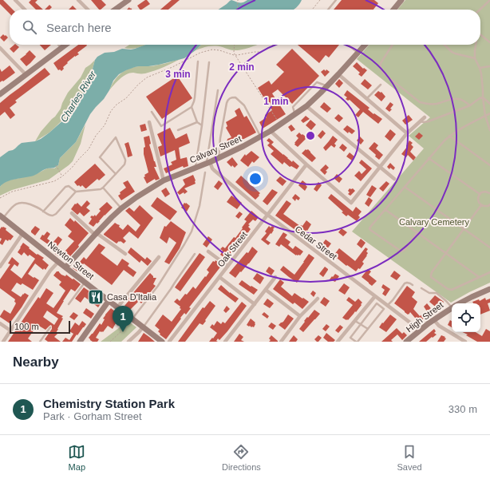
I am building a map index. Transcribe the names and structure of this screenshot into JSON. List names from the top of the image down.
{
  "streets": {
    "street": [
      "Calvary Street",
      "Cedar Street",
      "Oak Street",
      "Newton Street",
      "High Street"
    ]
  },
  "crossings": [
    ["Calvary Street", "Cedar Street"],
    ["Calvary Street", "Newton Street"],
    ["Cedar Street", "Oak Street"],
    ["Cedar Street", "High Street"]
  ],
  "water": ["Charles River"],
  "parks": ["Calvary Cemetery"],
  "places": {
    "restaurant": ["Casa D'Italia"]
  },
  "scale_bar": "100 m",
  "page": {
    "search": "Search here",
    "pins": "1",
    "scale": "100 m",
    "heading": "Nearby",
    "list": [
      {
        "mark": "1",
        "name": "Chemistry Station Park",
        "note": "Park · Gorham Street",
        "value": "330 m"
      }
    ],
    "nav": ["Map", "Directions", "Saved"]
  },
  "rings": ["2 min", "3 min", "1 min"]
}
